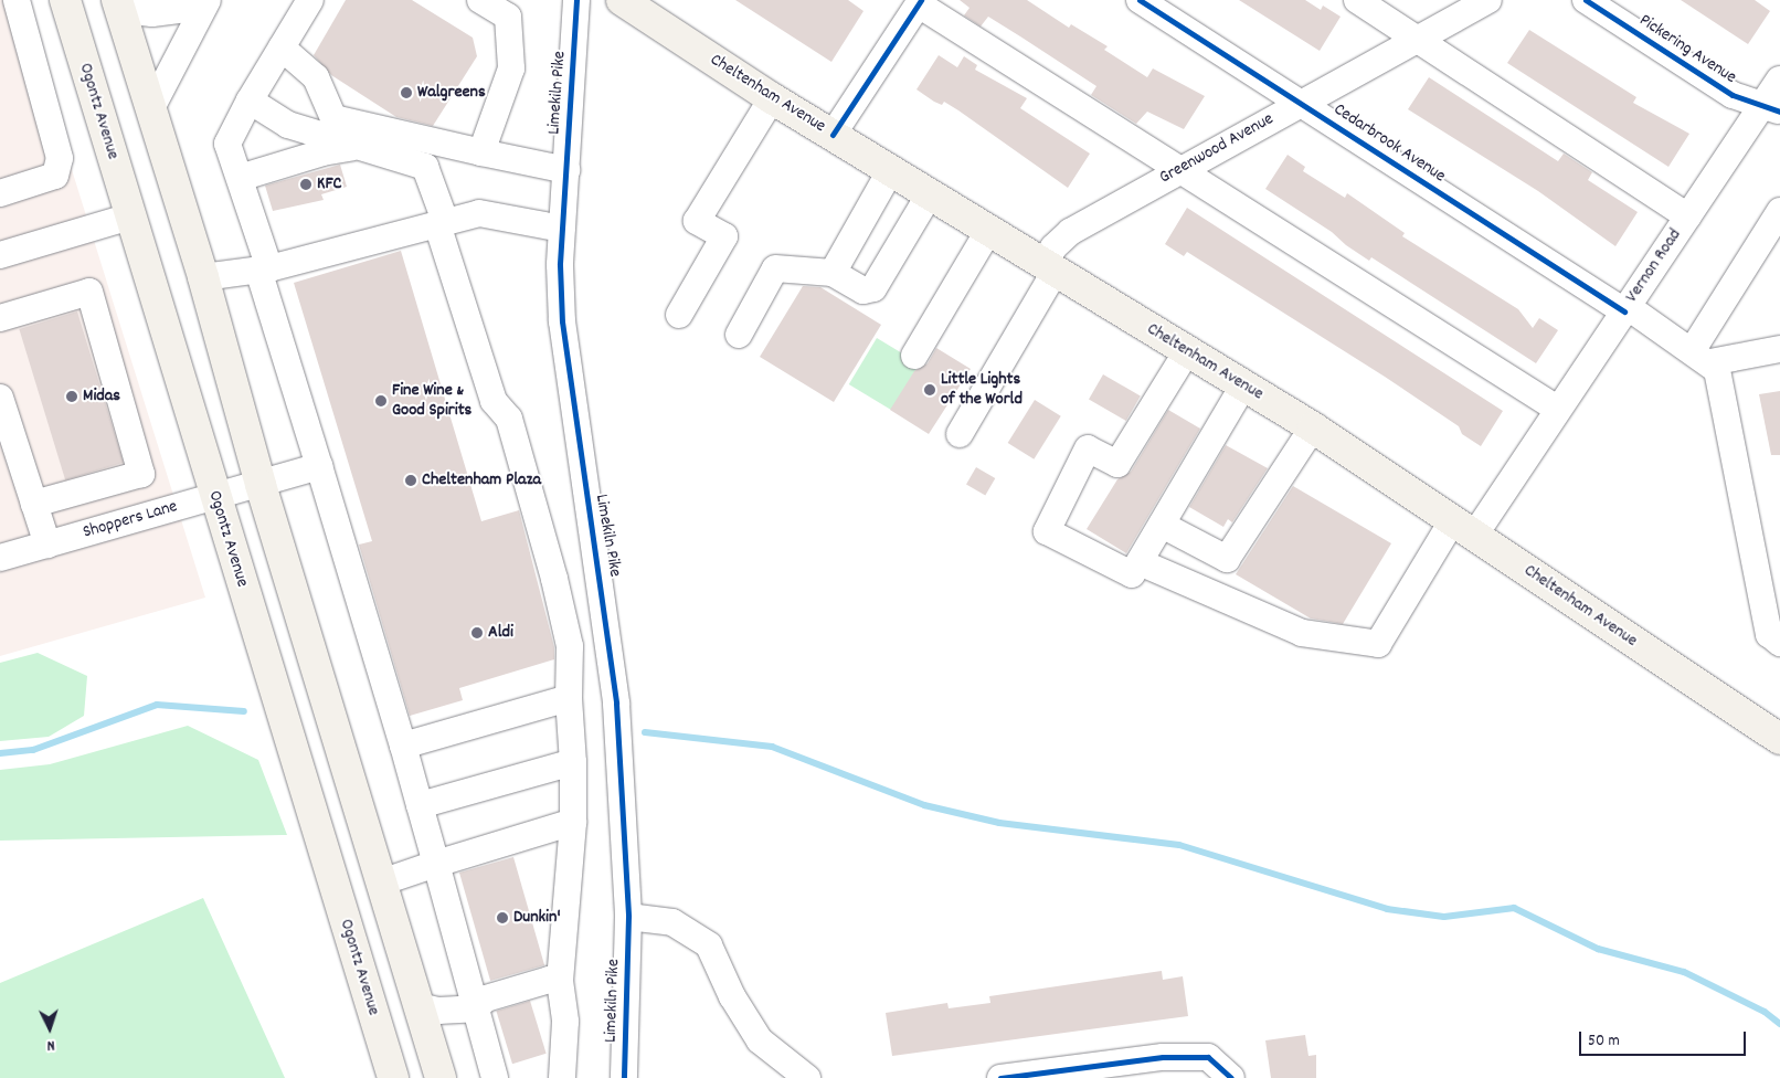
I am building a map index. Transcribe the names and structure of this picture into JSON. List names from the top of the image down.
{
  "streets": {
    "main road": ["Cheltenham Avenue", "Ogontz Avenue"],
    "street": [
      "Pickering Avenue",
      "Limekiln Pike",
      "Cedarbrook Avenue",
      "Greenwood Avenue",
      "Vernon Road",
      "Shoppers Lane"
    ]
  },
  "crossings": [
    ["Pickering Avenue", "Vernon Road"],
    ["Cheltenham Avenue", "Greenwood Avenue"],
    ["Cheltenham Avenue", "Vernon Road"],
    ["Ogontz Avenue", "Shoppers Lane"],
    ["Cedarbrook Avenue", "Greenwood Avenue"],
    ["Cedarbrook Avenue", "Vernon Road"]
  ],
  "places": [
    "Walgreens",
    "KFC",
    "Little Lights of the World",
    "Midas",
    "Fine Wine & Good Spirits",
    "Cheltenham Plaza",
    "Aldi",
    "Dunkin'"
  ],
  "scale_bar": "50 m",
  "north": "bottom"
}
